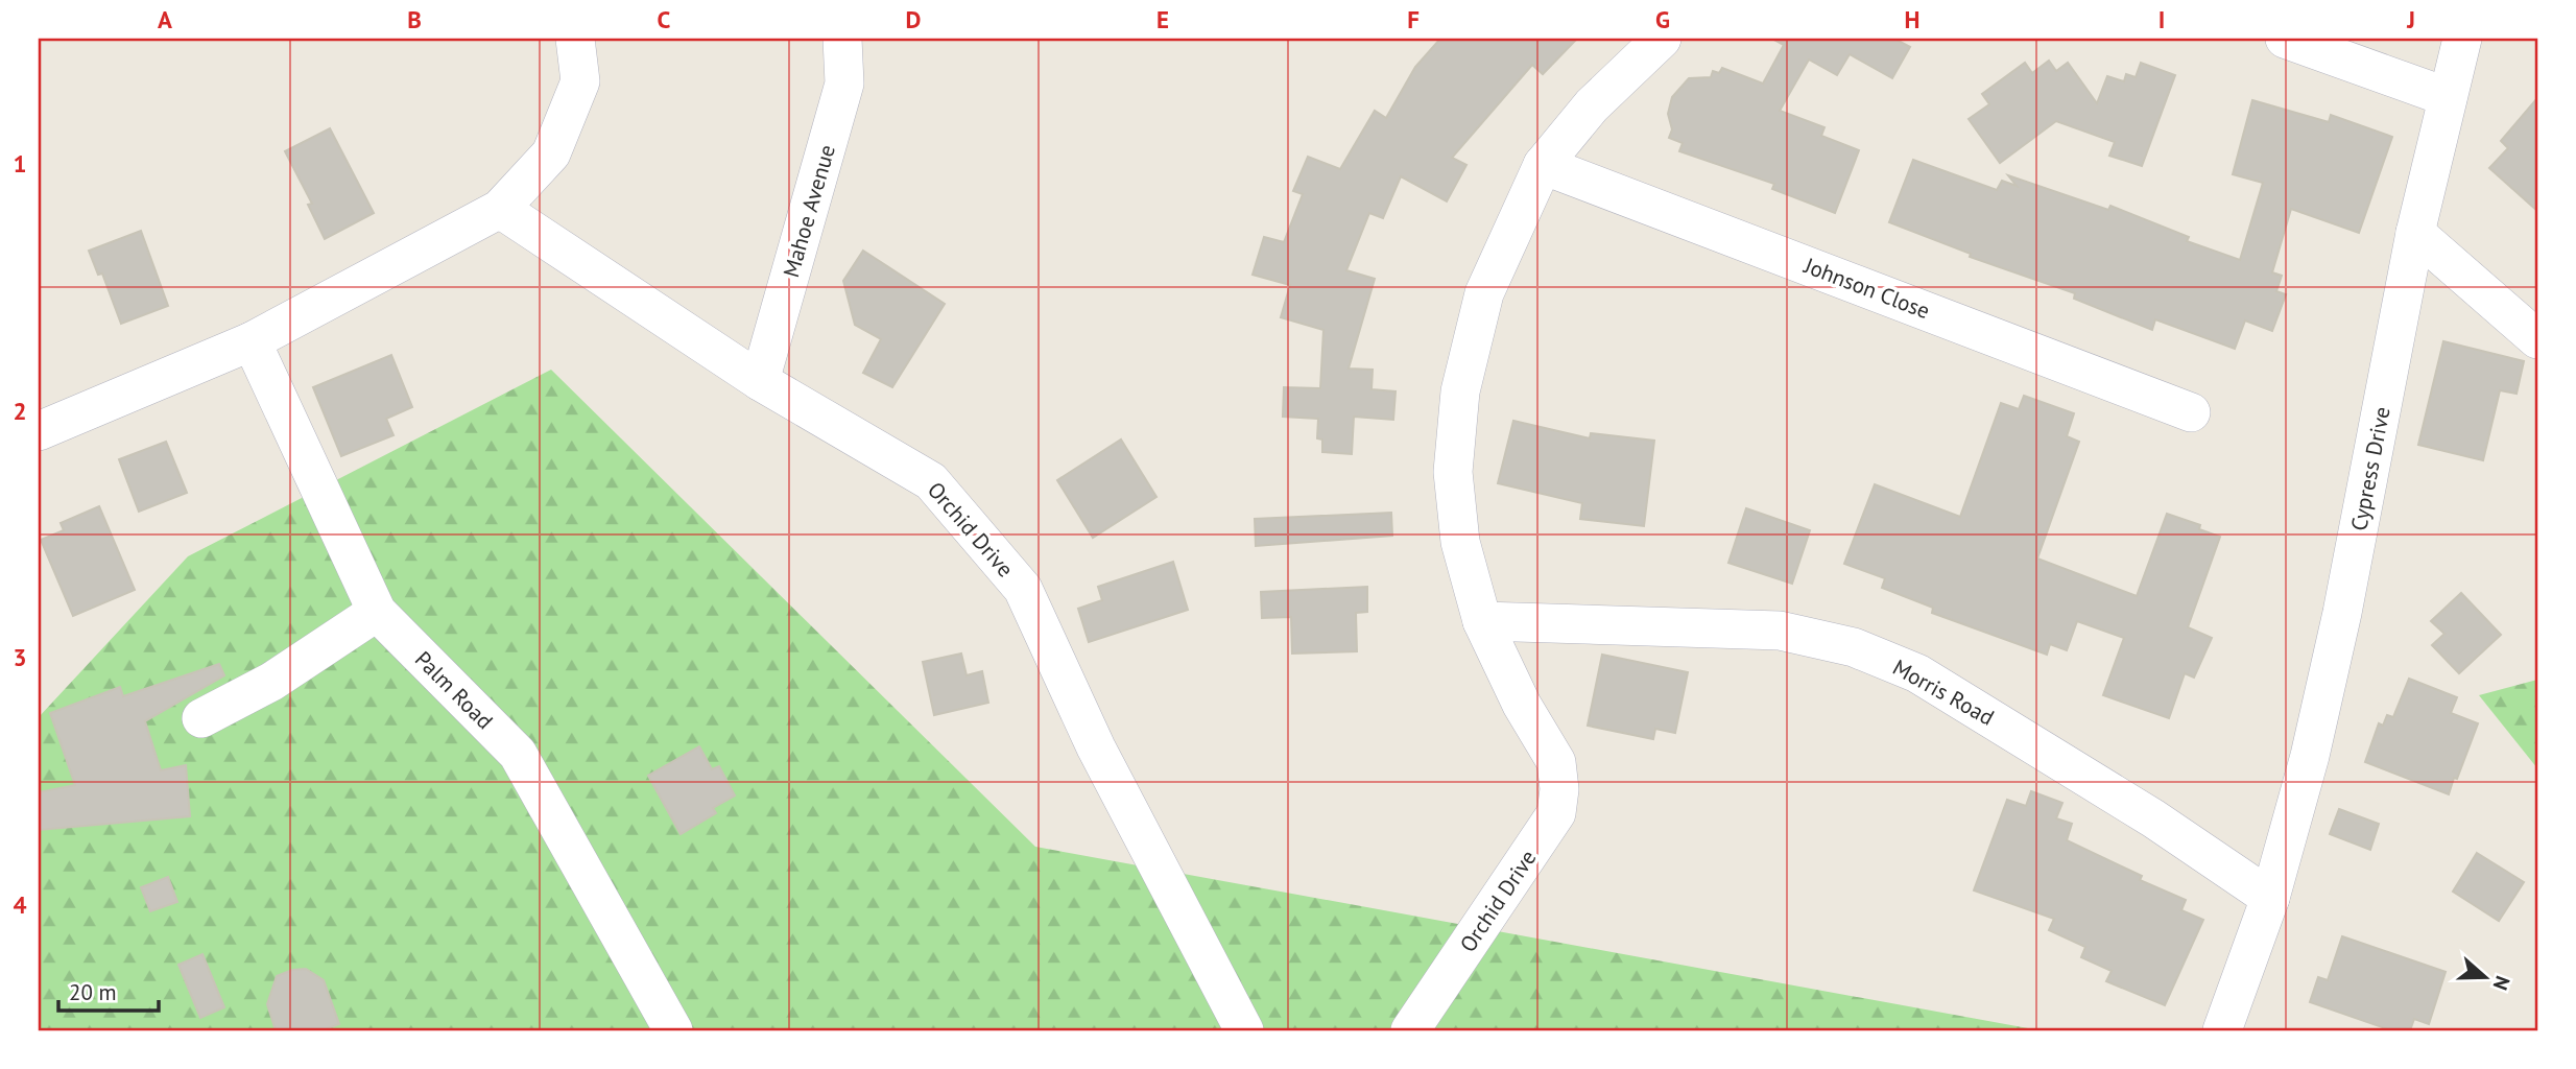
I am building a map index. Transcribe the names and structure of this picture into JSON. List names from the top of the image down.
{
  "streets": {
    "street": [
      "Mahoe Avenue",
      "Johnson Close",
      "Cypress Drive",
      "Orchid Drive",
      "Palm Road",
      "Morris Road"
    ]
  },
  "crossings": [
    ["Mahoe Avenue", "Orchid Drive"],
    ["Cypress Drive", "Morris Road"],
    ["Orchid Drive", "Morris Road"]
  ],
  "scale_bar": "20 m",
  "north": "right",
  "grid": {
    "columns": [
      "A",
      "B",
      "C",
      "D",
      "E",
      "F",
      "G",
      "H",
      "I",
      "J"
    ],
    "rows": [
      "1",
      "2",
      "3",
      "4"
    ]
  }
}
